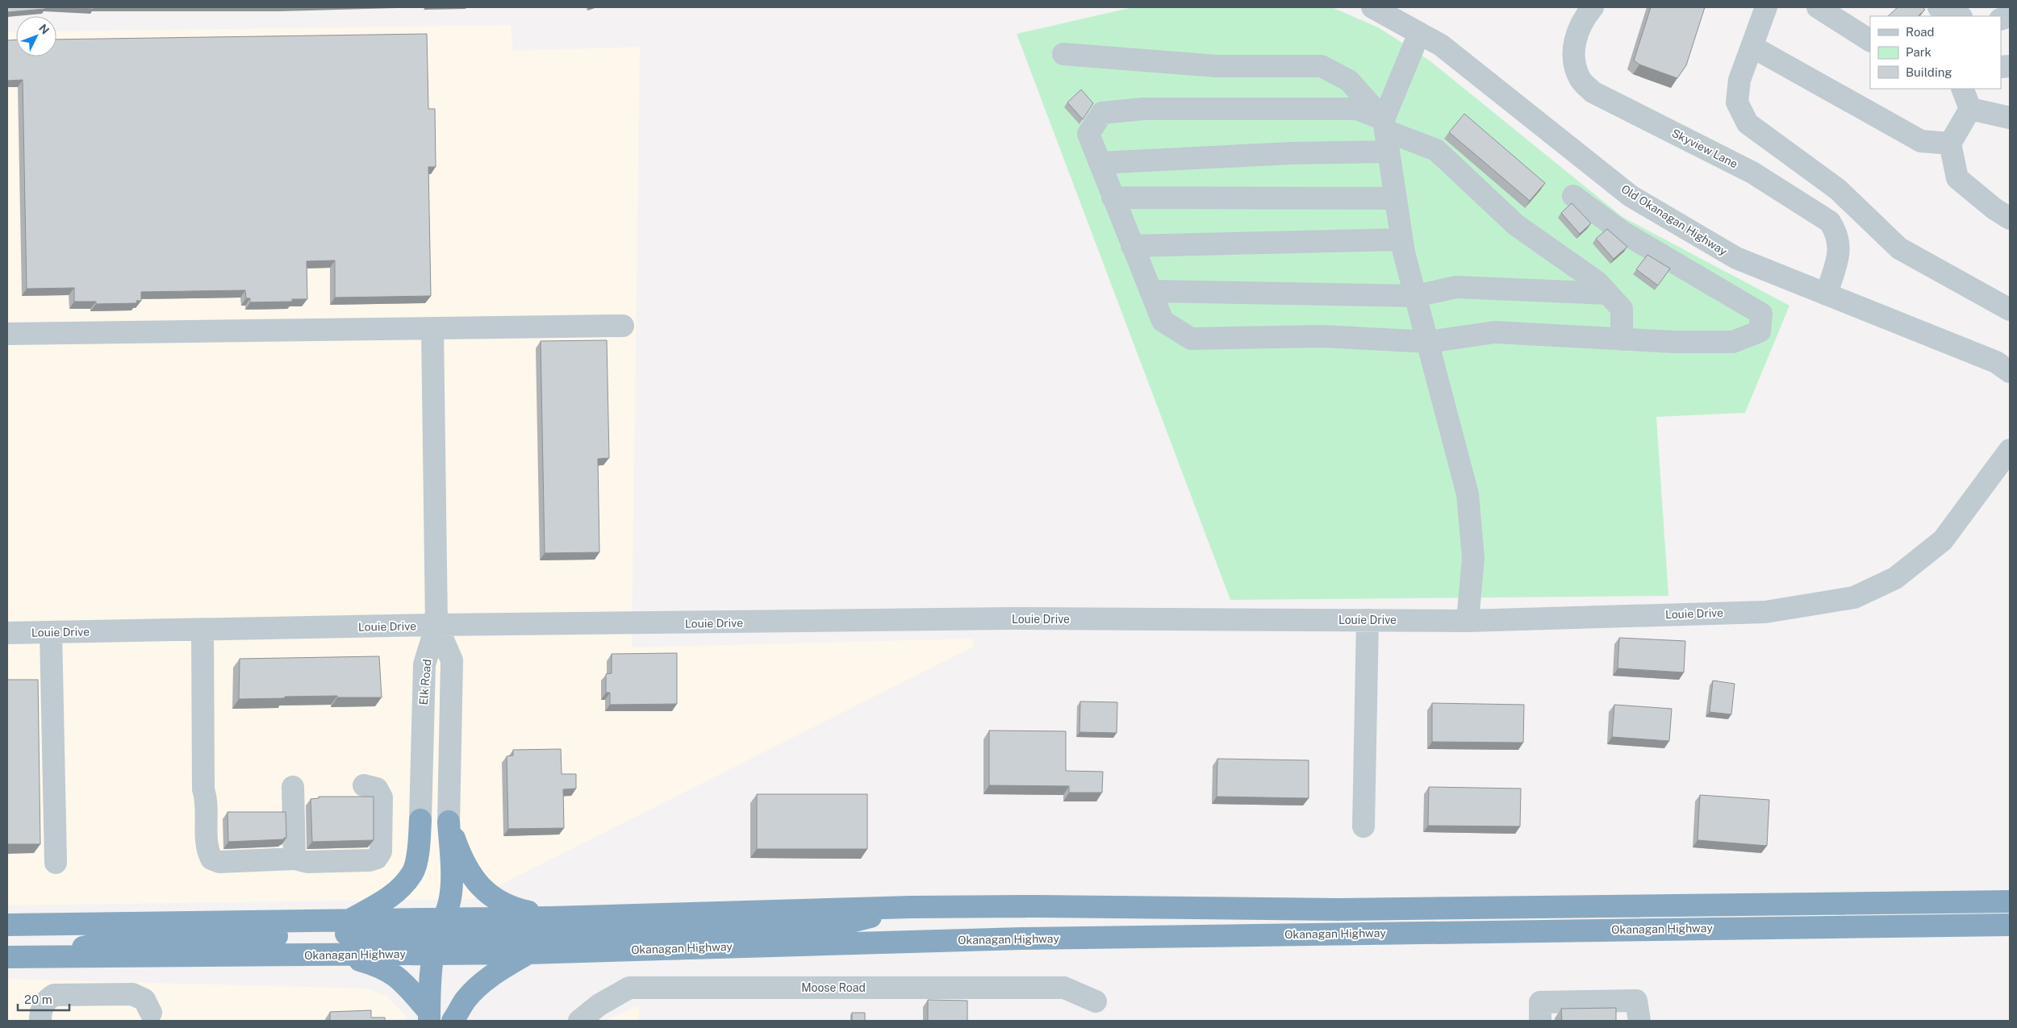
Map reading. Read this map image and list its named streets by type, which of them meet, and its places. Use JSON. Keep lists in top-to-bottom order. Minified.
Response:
{"streets":{"highway":["Okanagan Highway"],"street":["Skyview Lane","Old Okanagan Highway","Louie Drive","Elk Road","Moose Road"]},"crossings":[["Skyview Lane","Old Okanagan Highway"],["Louie Drive","Elk Road"]],"legend":["Road","Park","Building"],"scale_bar":"20 m","north":"top right"}
